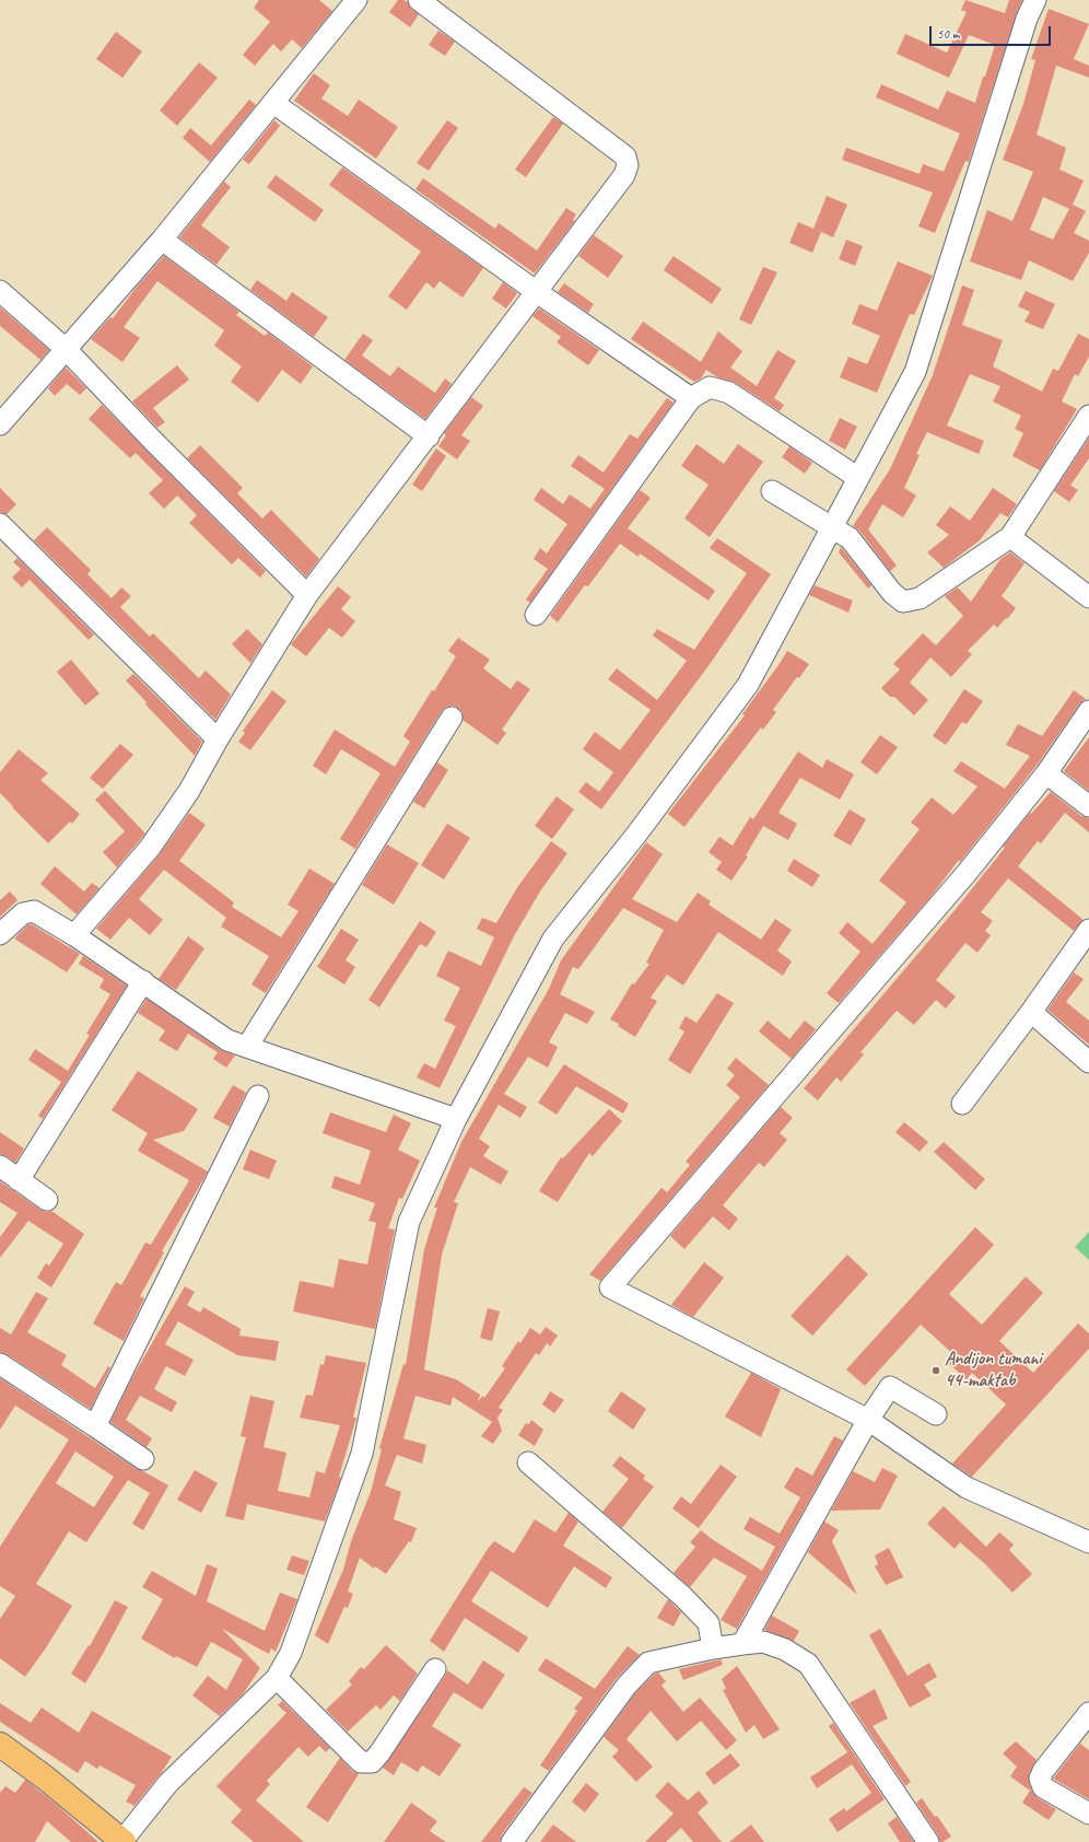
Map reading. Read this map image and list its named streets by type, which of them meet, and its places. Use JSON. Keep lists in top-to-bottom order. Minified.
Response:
{"places":["Andijon tumani 44-maktab"],"scale_bar":"50 m"}
